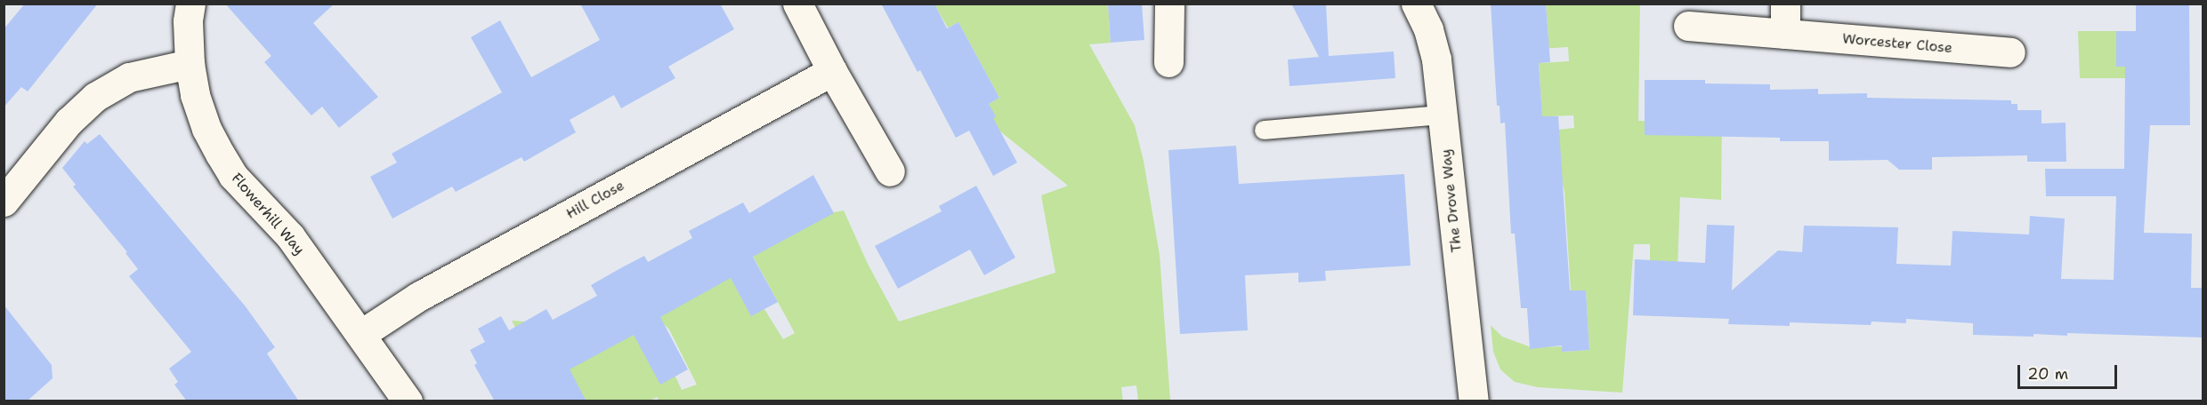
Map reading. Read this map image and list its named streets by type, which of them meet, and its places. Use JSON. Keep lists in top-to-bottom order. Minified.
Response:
{"streets":{"street":["Worcester Close","Hill Close","The Drove Way","Flowerhill Way"]},"crossings":[["Hill Close","Flowerhill Way"]],"scale_bar":"20 m"}
